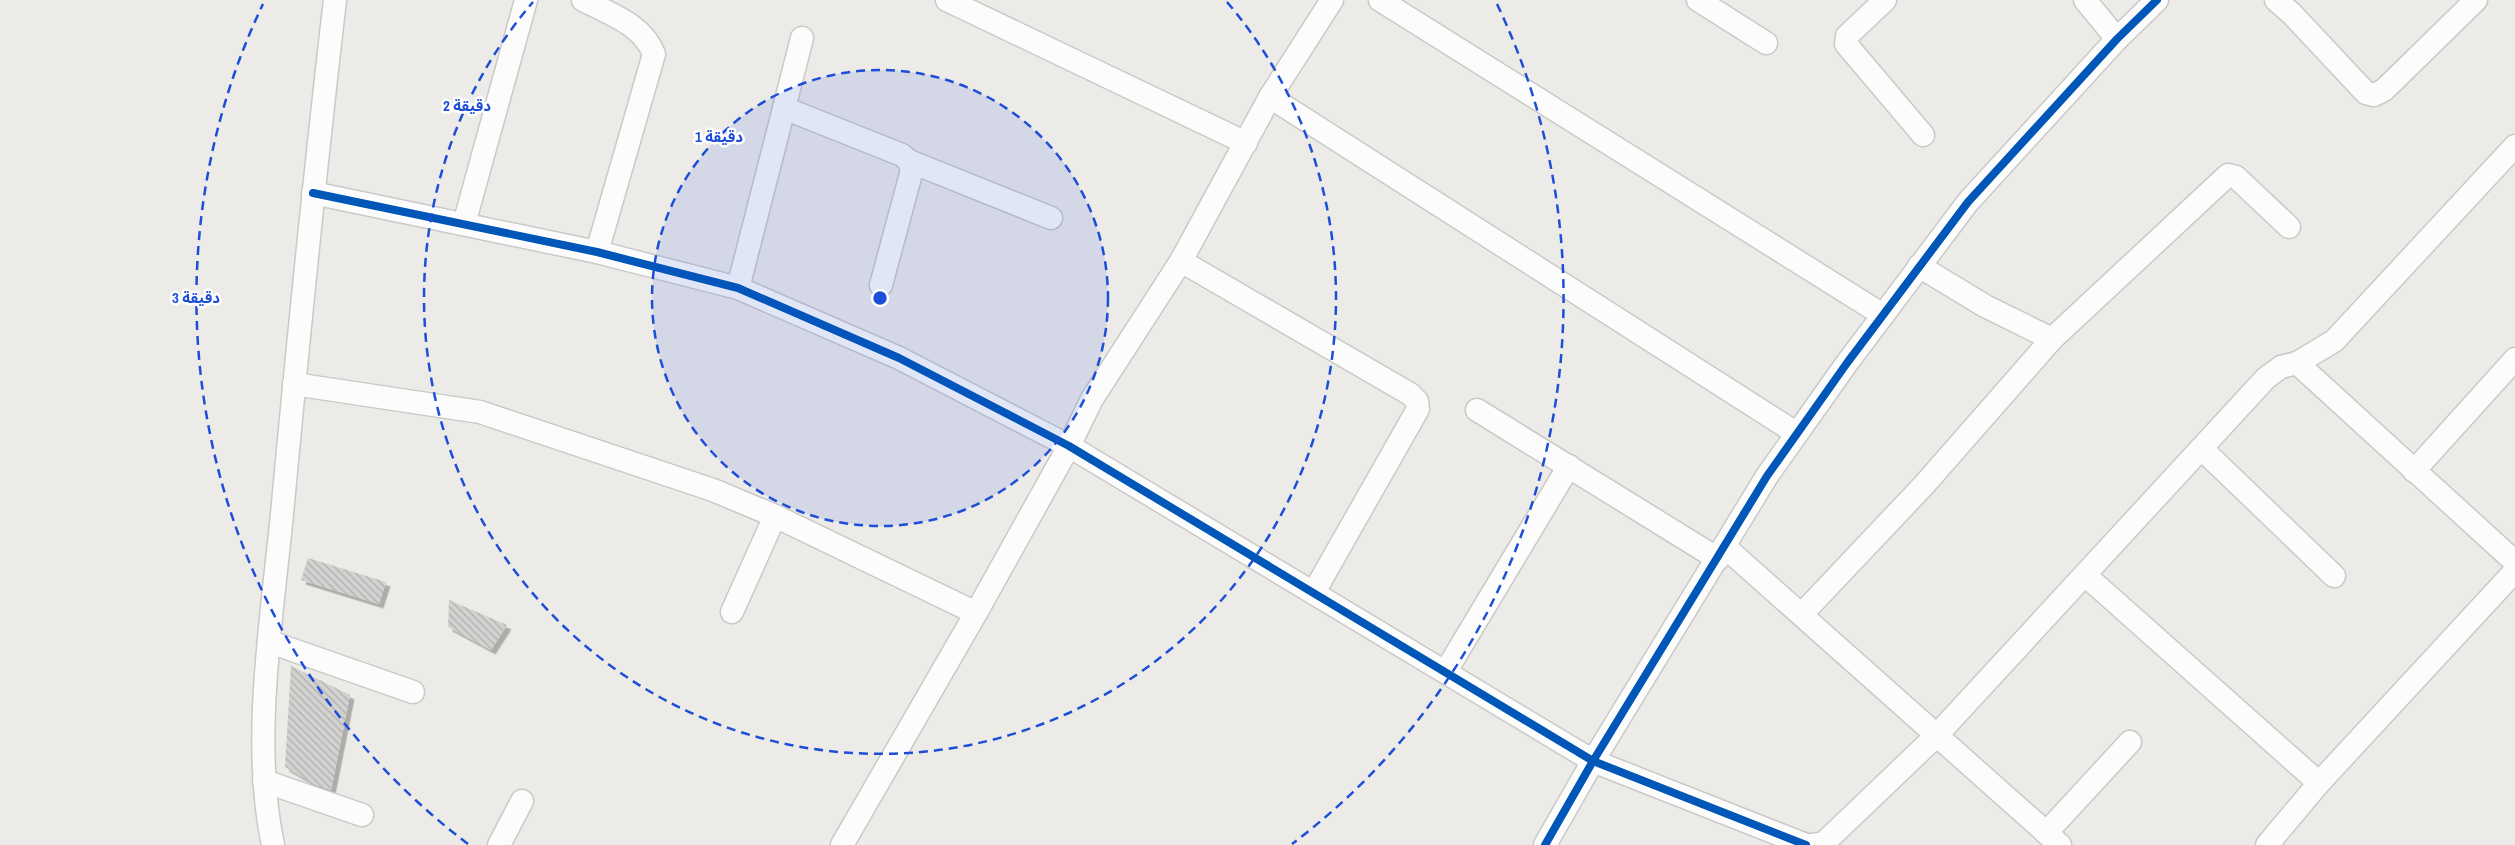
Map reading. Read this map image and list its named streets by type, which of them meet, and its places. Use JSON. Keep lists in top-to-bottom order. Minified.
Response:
{"rings":["2 دقيقة","1 دقيقة","3 دقيقة"]}
